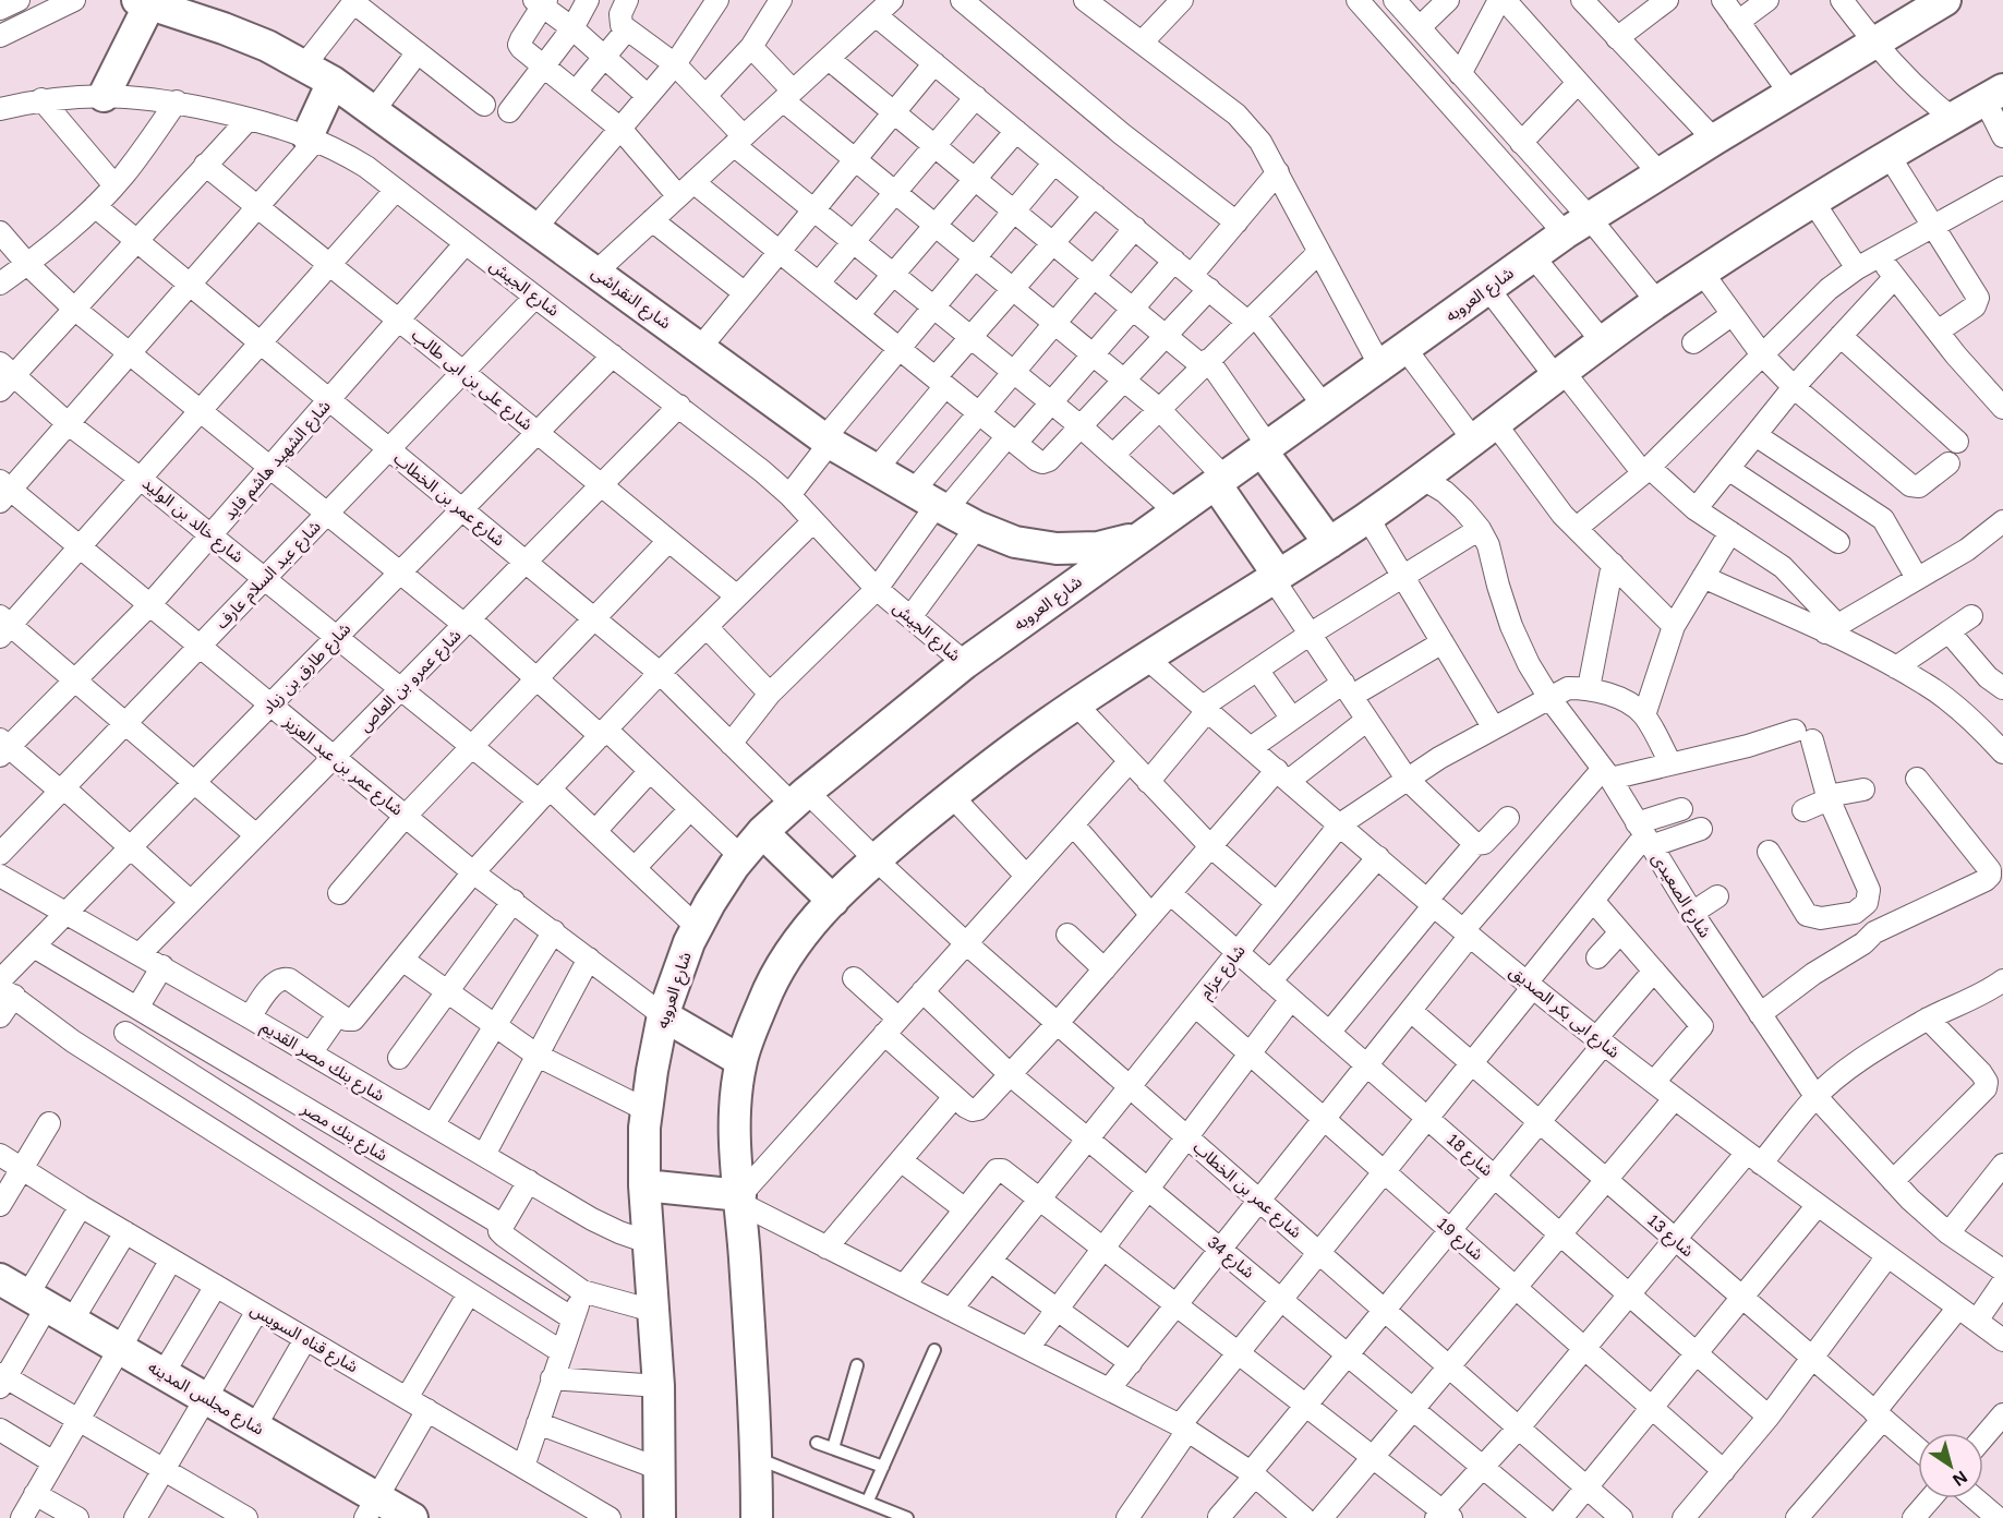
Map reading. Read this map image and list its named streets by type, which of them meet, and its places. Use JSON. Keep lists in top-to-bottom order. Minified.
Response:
{"streets":{"street":["شارع الجيش","شارع العروبه","شارع النقراشى","شارع على بن ابى طالب","شارع الشهيد هاشم فايد","شارع عمر بن الخطاب","شارع خالد بن الوليد","شارع عبد السلام عارف","شارع طارق بن زياد","شارع عمرو بن العاص","شارع عمر بن عبد العزيز","شارع الصعيدى","شارع عزام","شارع ابى بكر الصديق","شارع بنك مصر القديم","شارع بنك مصر","شارع 18","شارع 13","شارع 19","شارع 34","شارع قناه السويس","شارع مجلس المدينه"]},"crossings":[["شارع الجيش","شارع العروبه"],["شارع الجيش","شارع الشهيد هاشم فايد"],["شارع الجيش","شارع عبد السلام عارف"],["شارع الجيش","شارع طارق بن زياد"],["شارع الجيش","شارع عمرو بن العاص"],["شارع العروبه","شارع النقراشى"],["شارع العروبه","شارع عمر بن الخطاب"],["شارع العروبه","شارع خالد بن الوليد"],["شارع العروبه","شارع عمر بن عبد العزيز"],["شارع العروبه","شارع بنك مصر القديم"],["شارع العروبه","شارع بنك مصر"],["شارع على بن ابى طالب","شارع الشهيد هاشم فايد"],["شارع على بن ابى طالب","شارع عبد السلام عارف"],["شارع على بن ابى طالب","شارع طارق بن زياد"],["شارع على بن ابى طالب","شارع عمرو بن العاص"],["شارع الشهيد هاشم فايد","شارع عمر بن الخطاب"],["شارع الشهيد هاشم فايد","شارع خالد بن الوليد"],["شارع الشهيد هاشم فايد","شارع عمر بن عبد العزيز"],["شارع عمر بن الخطاب","شارع عبد السلام عارف"],["شارع عمر بن الخطاب","شارع طارق بن زياد"],["شارع عمر بن الخطاب","شارع عمرو بن العاص"],["شارع عمر بن الخطاب","شارع عزام"],["شارع خالد بن الوليد","شارع عبد السلام عارف"],["شارع خالد بن الوليد","شارع طارق بن زياد"],["شارع خالد بن الوليد","شارع عمرو بن العاص"],["شارع عبد السلام عارف","شارع عمر بن عبد العزيز"],["شارع طارق بن زياد","شارع عمر بن عبد العزيز"],["شارع طارق بن زياد","شارع بنك مصر القديم"],["شارع طارق بن زياد","شارع بنك مصر"],["شارع عمرو بن العاص","شارع عمر بن عبد العزيز"],["شارع عمرو بن العاص","شارع بنك مصر القديم"],["شارع الصعيدى","شارع عزام"],["شارع عزام","شارع ابى بكر الصديق"],["شارع عزام","شارع 18"],["شارع عزام","شارع 19"],["شارع عزام","شارع 34"]],"north":"bottom right"}
